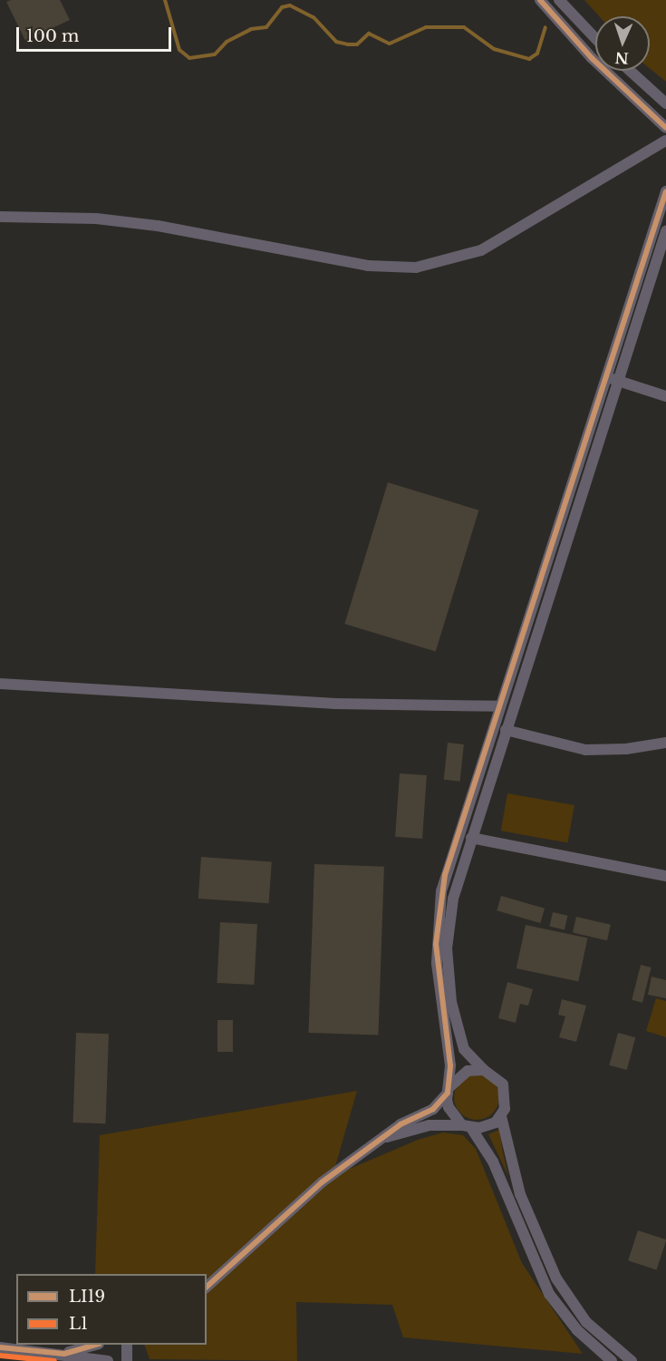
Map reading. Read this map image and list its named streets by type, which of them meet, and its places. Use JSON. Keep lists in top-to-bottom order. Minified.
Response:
{"lines":["transit line LI19","transit line L1"],"legend":["LI19","L1"],"scale_bar":"100 m","north":"bottom"}
